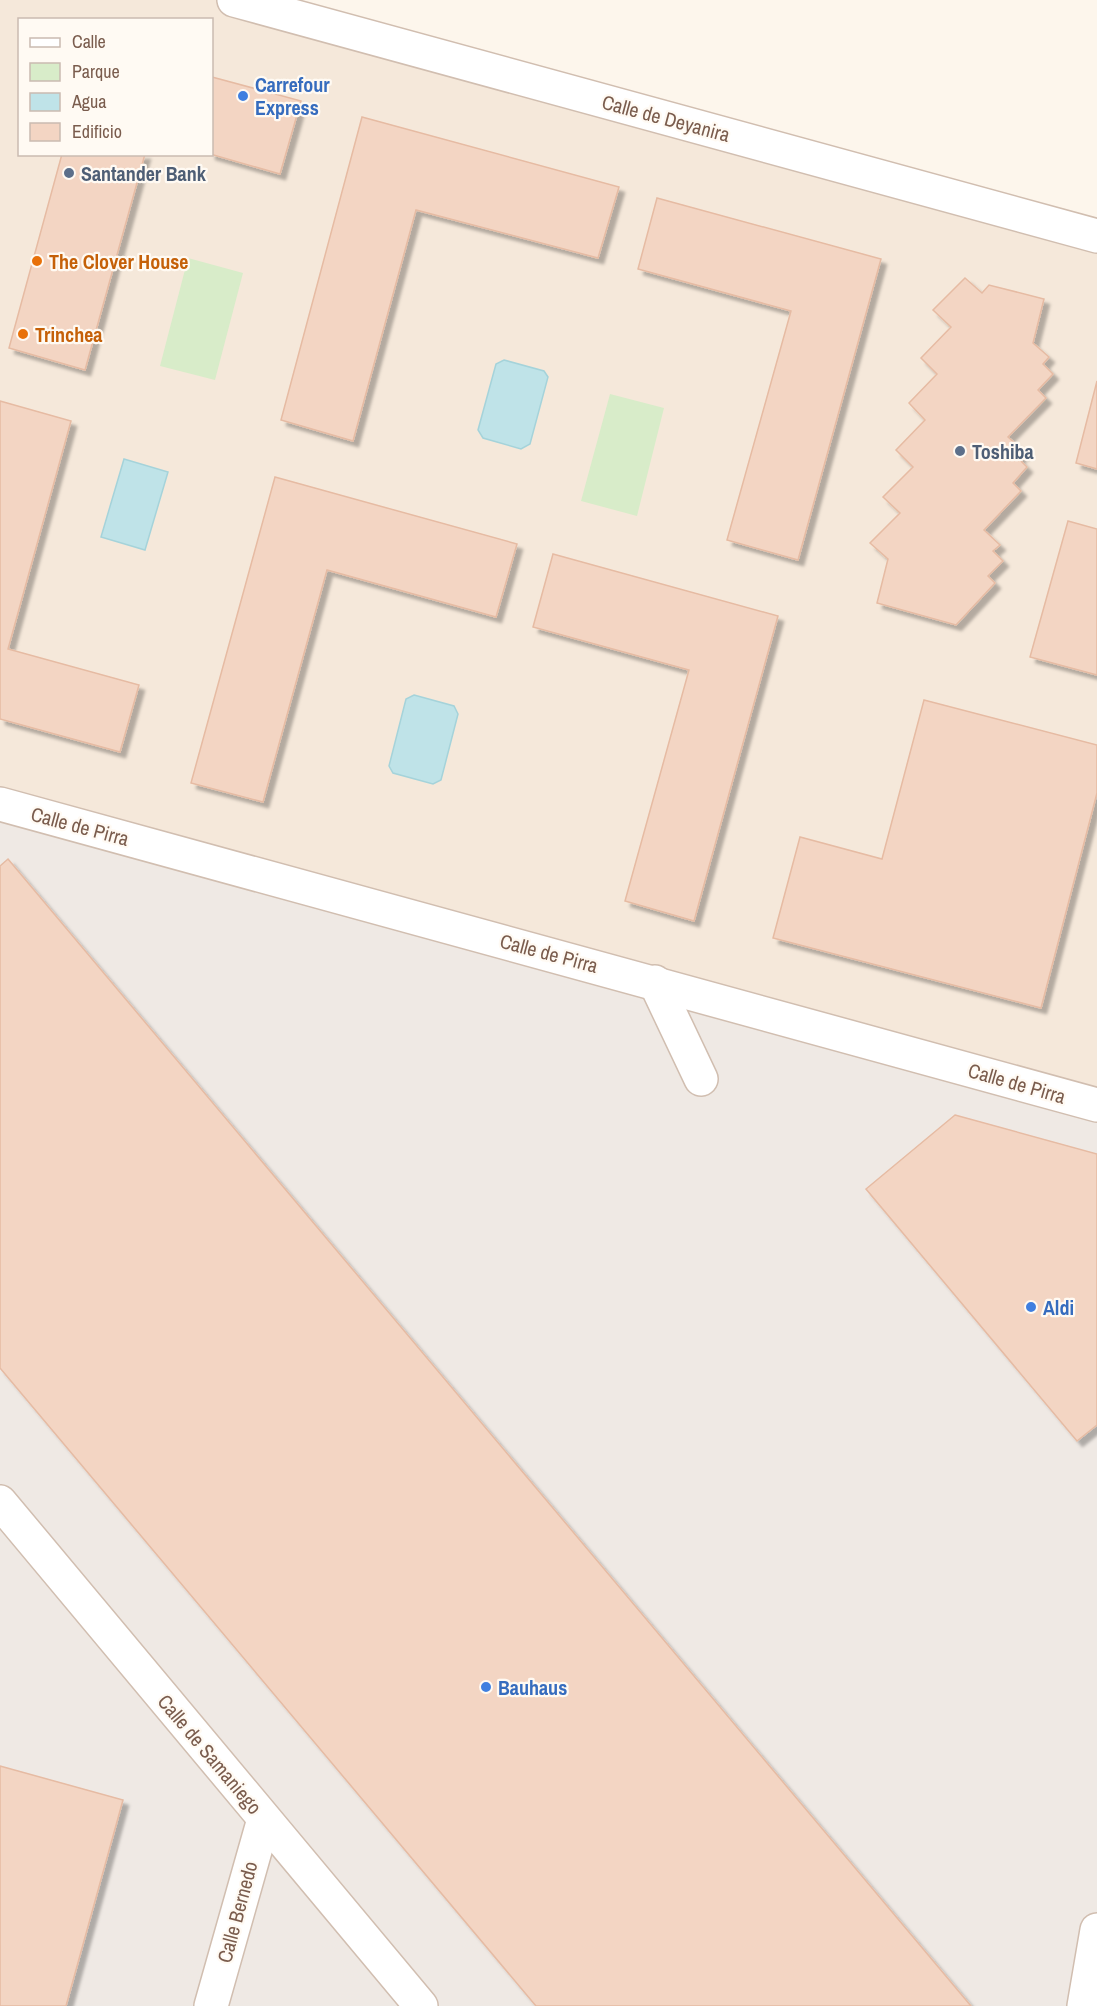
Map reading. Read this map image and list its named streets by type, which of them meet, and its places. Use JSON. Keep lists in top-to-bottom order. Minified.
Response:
{"streets":{"street":["Calle de Deyanira","Calle de Pirra","Calle de Samaniego","Calle Bernedo"]},"crossings":[["Calle de Samaniego","Calle Bernedo"]],"places":["Carrefour Express","Santander Bank","The Clover House","Trinchea","Toshiba","Aldi","Bauhaus"],"legend":["Calle","Parque","Agua","Edificio"]}
